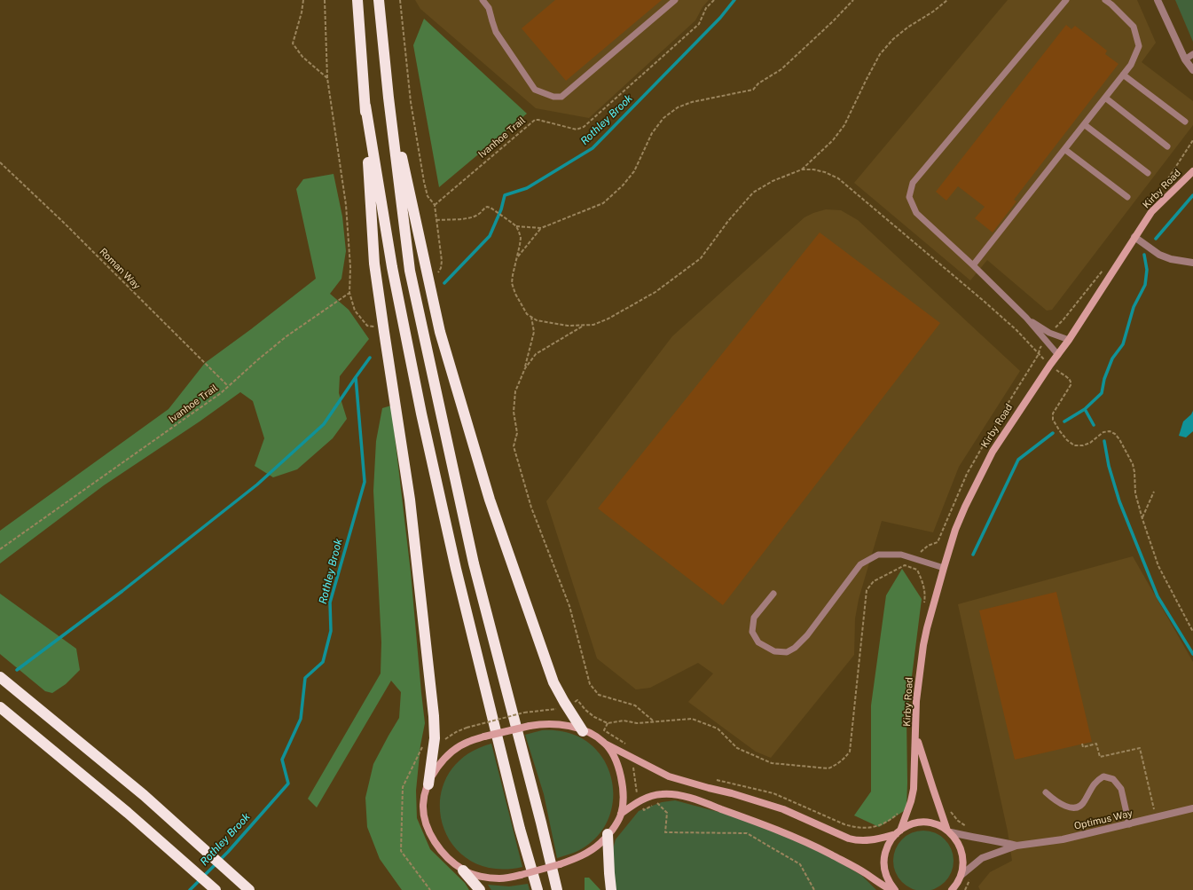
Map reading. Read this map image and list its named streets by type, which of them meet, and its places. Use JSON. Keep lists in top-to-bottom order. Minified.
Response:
{"streets":{"main road":["Kirby Road"],"street":["Optimus Way"],"path":["Ivanhoe Trail","Roman Way"]},"crossings":[["Ivanhoe Trail","Roman Way"],["Kirby Road","Optimus Way"]],"water":["Rothley Brook"]}
